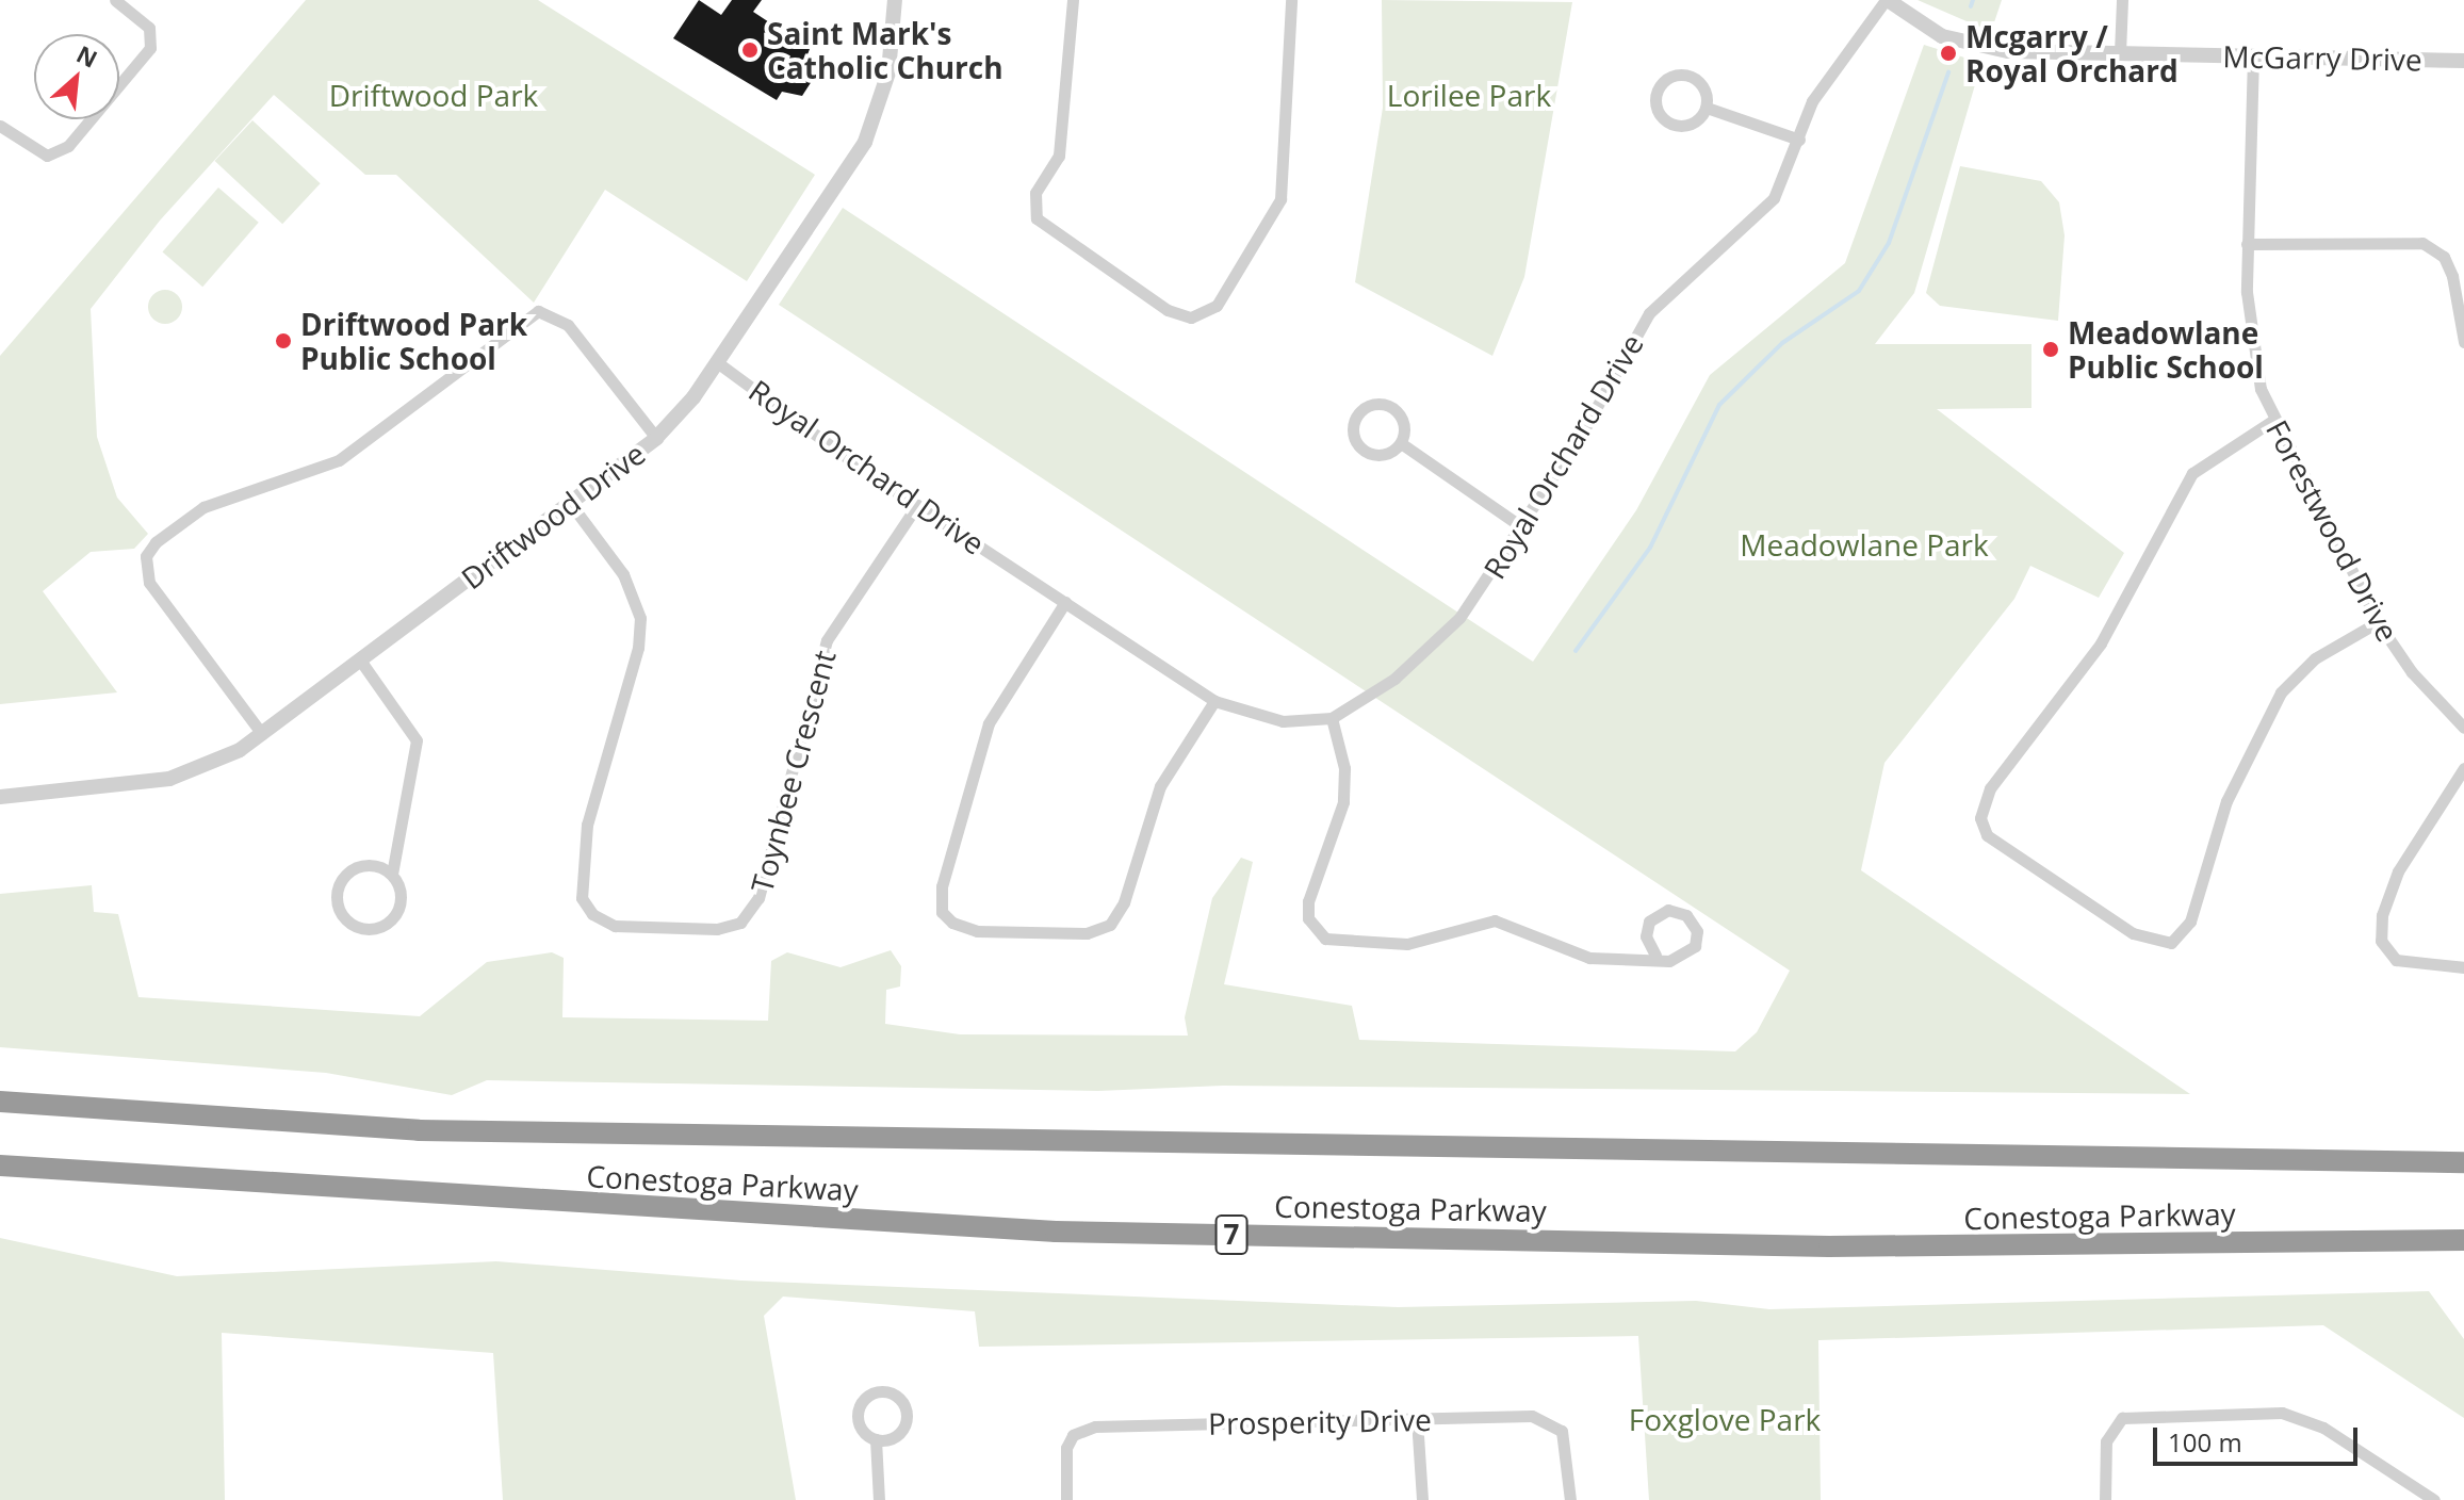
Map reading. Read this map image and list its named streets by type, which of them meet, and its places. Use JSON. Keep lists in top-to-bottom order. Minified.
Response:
{"streets":{"highway":["Conestoga Parkway","7"],"street":["McGarry Drive","Royal Orchard Drive","Driftwood Drive","Forestwood Drive","Toynbee Crescent","Prosperity Drive"]},"crossings":[["McGarry Drive","Royal Orchard Drive"],["McGarry Drive","Forestwood Drive"],["Royal Orchard Drive","Driftwood Drive"],["Royal Orchard Drive","Toynbee Crescent"],["Driftwood Drive","Toynbee Crescent"]],"parks":["Driftwood Park","Lorilee Park","Meadowlane Park","Foxglove Park"],"places":["Saint Mark's Catholic Church","Mcgarry / Royal Orchard","Driftwood Park Public School","Meadowlane Public School"],"scale_bar":"100 m","north":"top right"}
